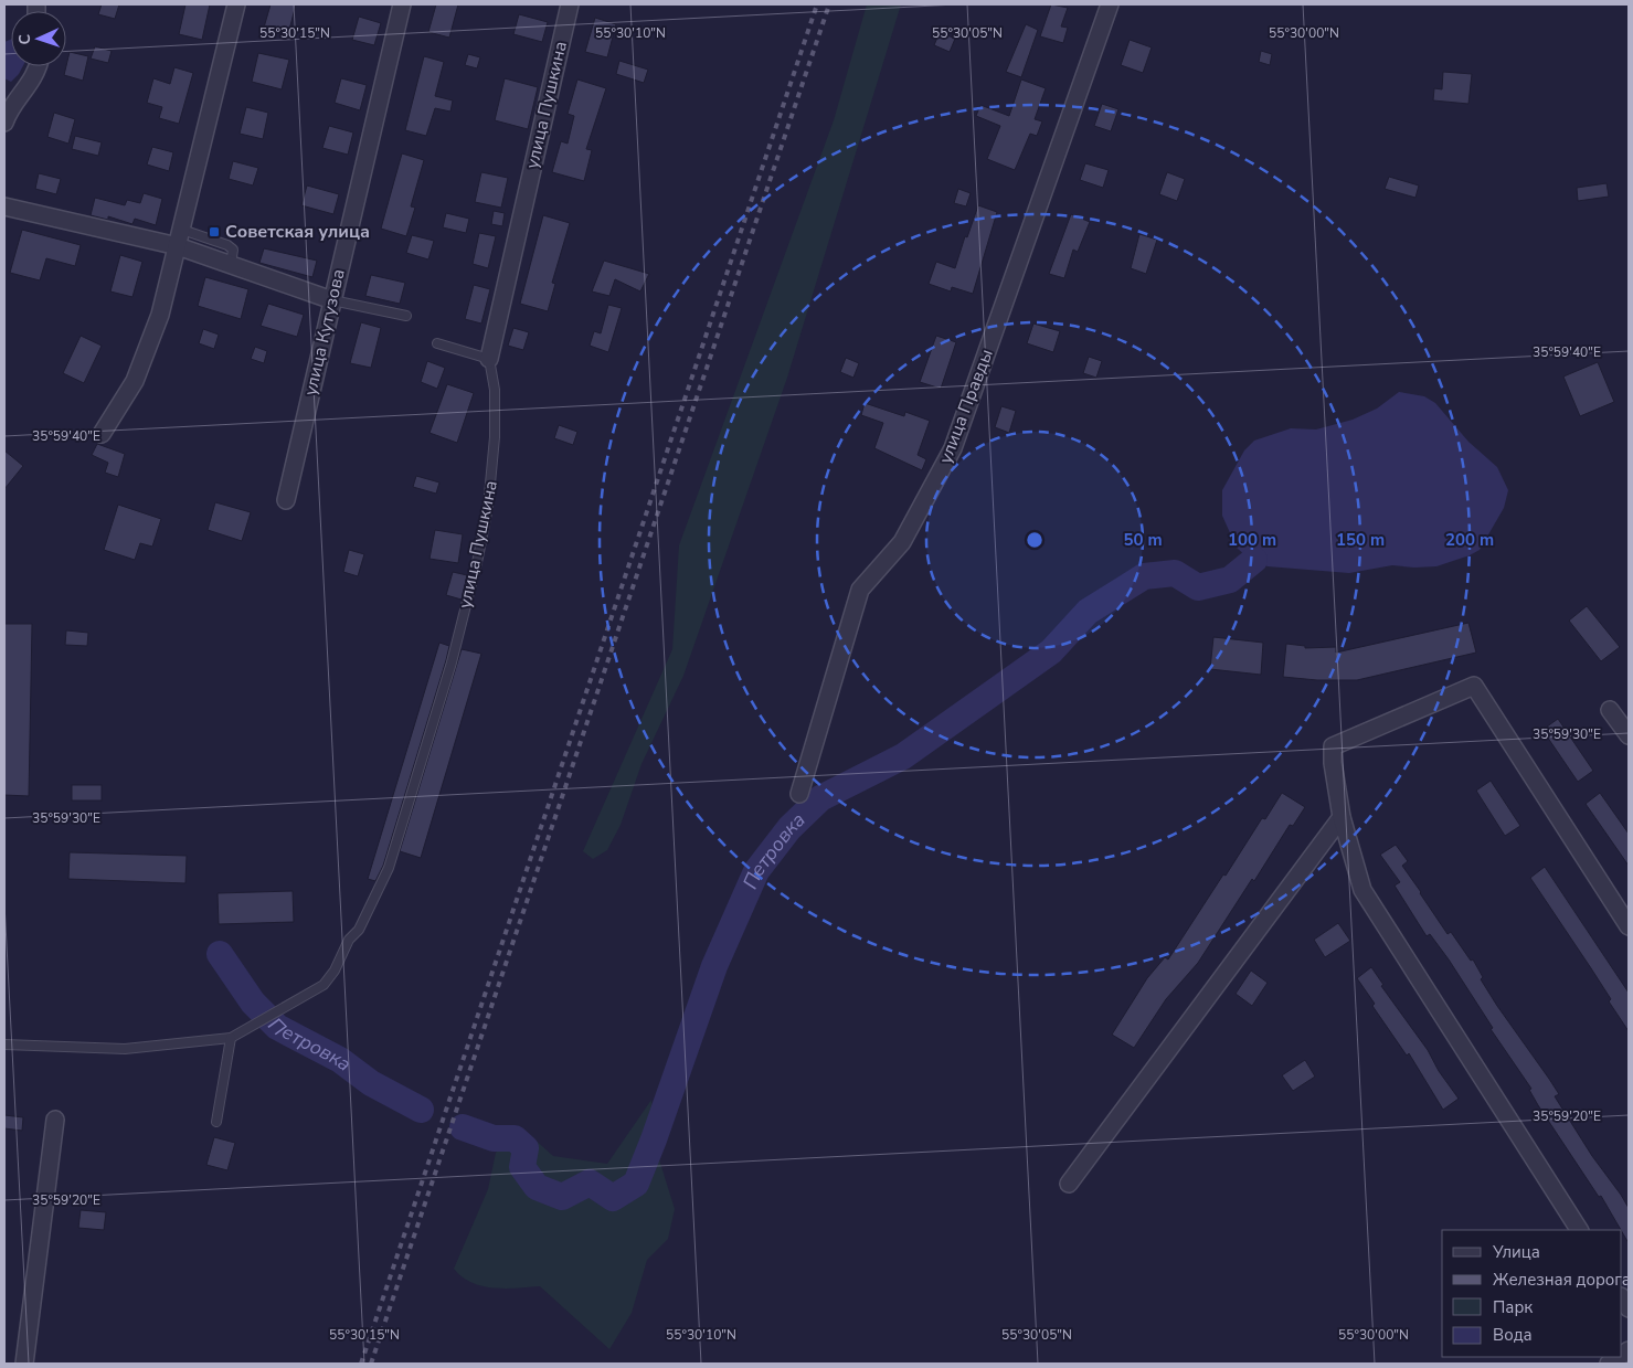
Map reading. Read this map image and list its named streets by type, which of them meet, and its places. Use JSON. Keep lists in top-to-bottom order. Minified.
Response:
{"streets":{"street":["улица Пушкина","улица Кутузова","улица Правды"]},"water":["Петровка"],"places":{"transit":["Советская улица"]},"legend":["Улица","Железная дорога","Парк","Вода"],"north":"left","coordinates":["55°30'15\"N","55°30'10\"N","55°30'05\"N","55°30'00\"N","35°59'40\"E","35°59'30\"E","35°59'20\"E"],"rings":["50 m","100 m","150 m","200 m"]}
